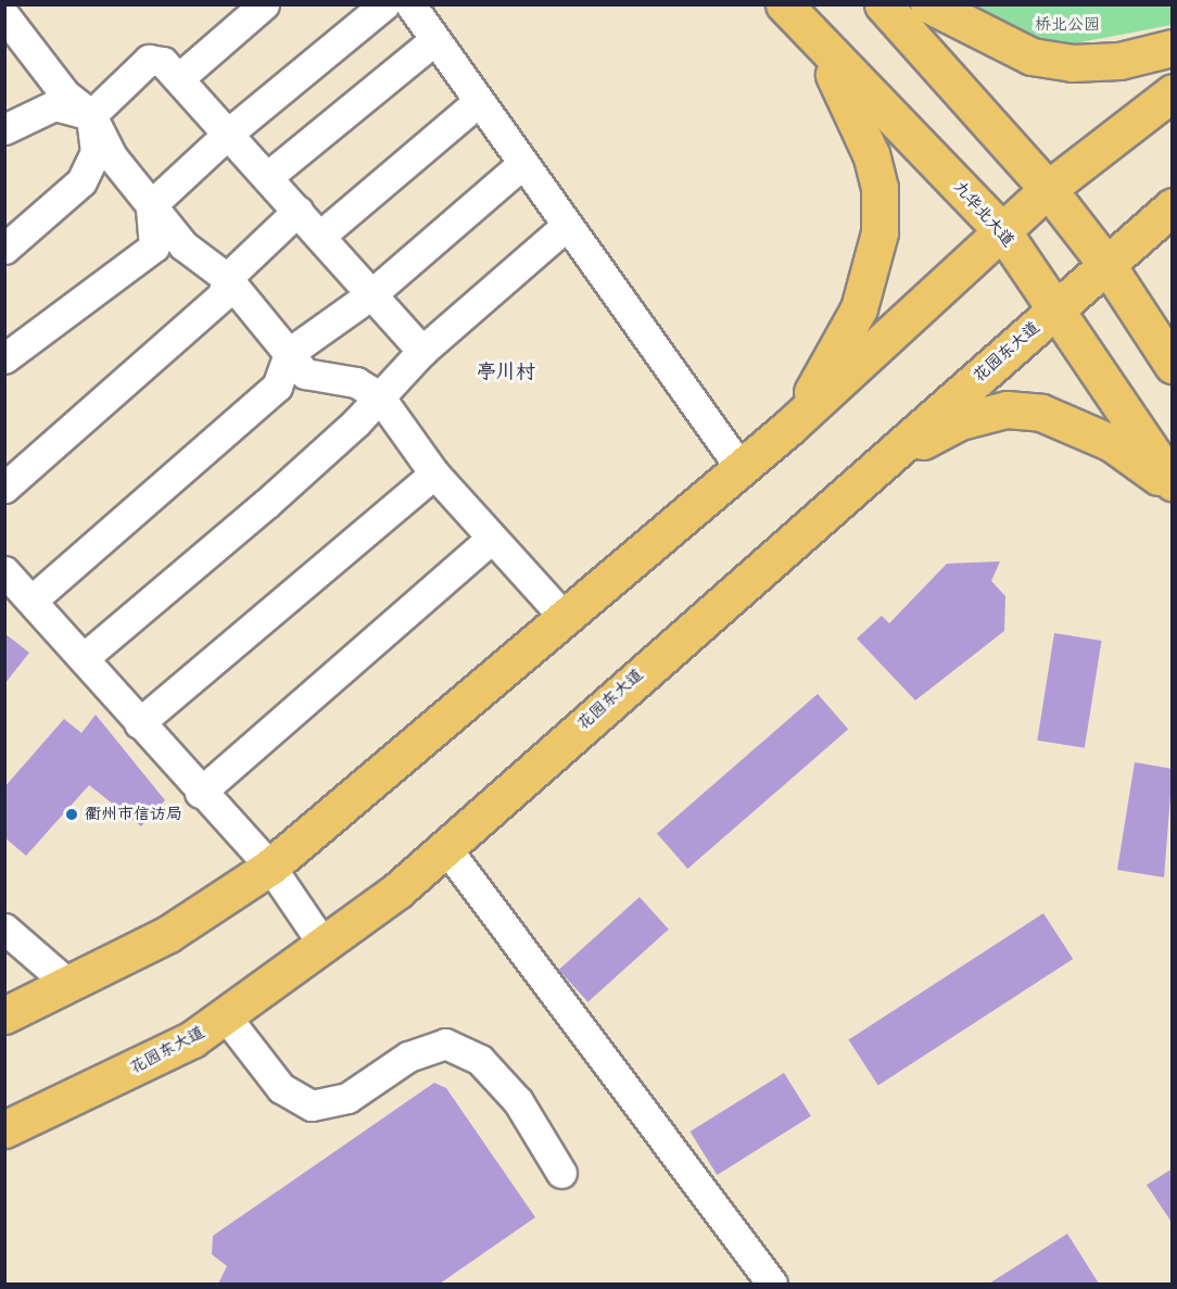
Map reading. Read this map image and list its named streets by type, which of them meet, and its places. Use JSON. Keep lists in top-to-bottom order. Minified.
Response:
{"streets":{"main road":["九华北大道","花园东大道"]},"crossings":[["九华北大道","花园东大道"]],"districts":["亭川村"],"parks":["桥北公园"],"places":["衢州市信访局"]}
